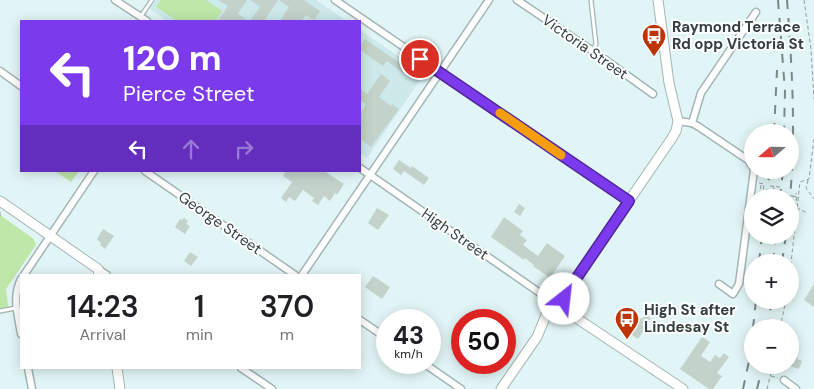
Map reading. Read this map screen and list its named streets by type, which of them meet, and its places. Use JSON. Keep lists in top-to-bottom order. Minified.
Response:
{"streets":{"street":["Victoria Street","George Street","High Street"]},"places":{"bus stop":["Raymond Terrace Rd opp Victoria St","High St after Lindesay St"]},"north":"left","page":{"turn":["120 m","Pierce Street"],"map_buttons":["+","−"],"eta":["14:23","Arrival","1","min","370","m"],"speed":"43 km/h","limit":"50"}}
